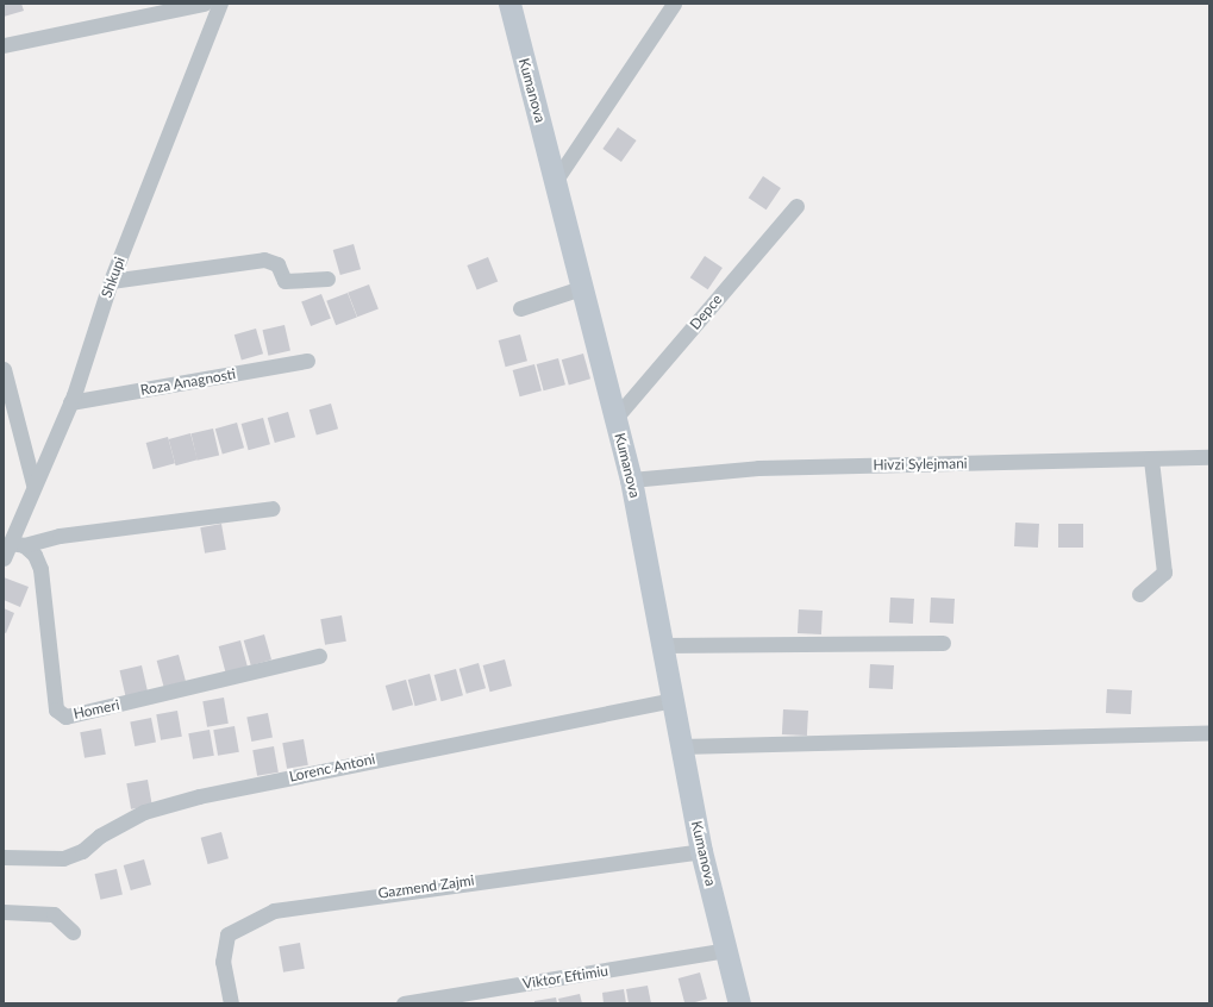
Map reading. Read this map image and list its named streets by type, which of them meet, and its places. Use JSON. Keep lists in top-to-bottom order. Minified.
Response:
{"streets":{"main road":["Kumanova"],"street":["Shkupi","Depce","Roza Anagnosti","Hivzi Sylejmani","Homeri","Lorenc Antoni","Gazmend Zajmi","Viktor Eftimiu"]},"crossings":[["Kumanova","Depce"],["Kumanova","Hivzi Sylejmani"],["Kumanova","Lorenc Antoni"],["Kumanova","Gazmend Zajmi"],["Kumanova","Viktor Eftimiu"],["Shkupi","Roza Anagnosti"],["Shkupi","Homeri"]]}
